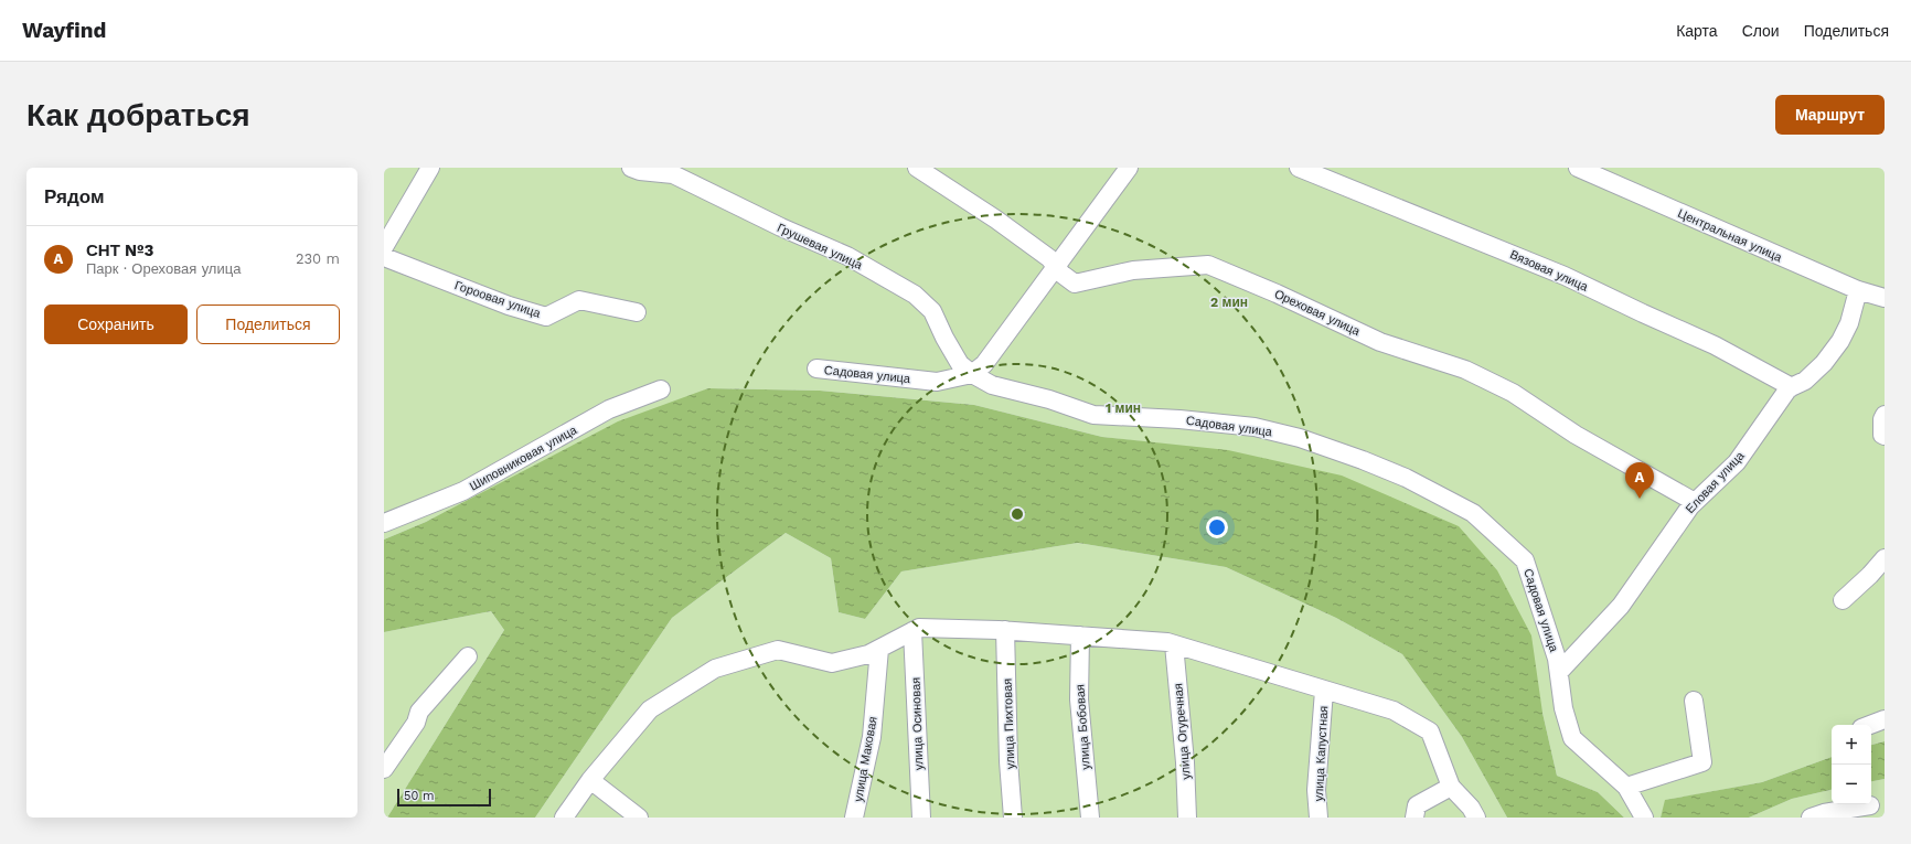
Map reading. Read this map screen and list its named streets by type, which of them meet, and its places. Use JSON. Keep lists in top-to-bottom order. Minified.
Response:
{"streets":{"street":["Центральная улица","Грушевая улица","Вязовая улица","Гороовая улица","Ореховая улица","Садовая улица","Шиповниковая улица","Еловая улица","улица Осиновая","улица Пихтовая","улица Бобовая","улица Огуречная","улица Капустная","улица Маковая"]},"crossings":[["Центральная улица","Еловая улица"],["Грушевая улица","Садовая улица"],["Вязовая улица","Еловая улица"],["Ореховая улица","Еловая улица"],["Садовая улица","Еловая улица"]],"scale_bar":"50 m","page":{"header":"Wayfind","nav":["Карта","Слои","Поделиться"],"buttons":["Маршрут",["Сохранить","Поделиться"]],"title":"Как добраться","heading":"Рядом","list":[{"mark":"A","name":"СНТ №3","note":"Парк · Ореховая улица","value":"230 m"}],"pins":"A","map_buttons":["+","−"],"scale":"50 m"},"rings":["2 мин","1 мин"]}
